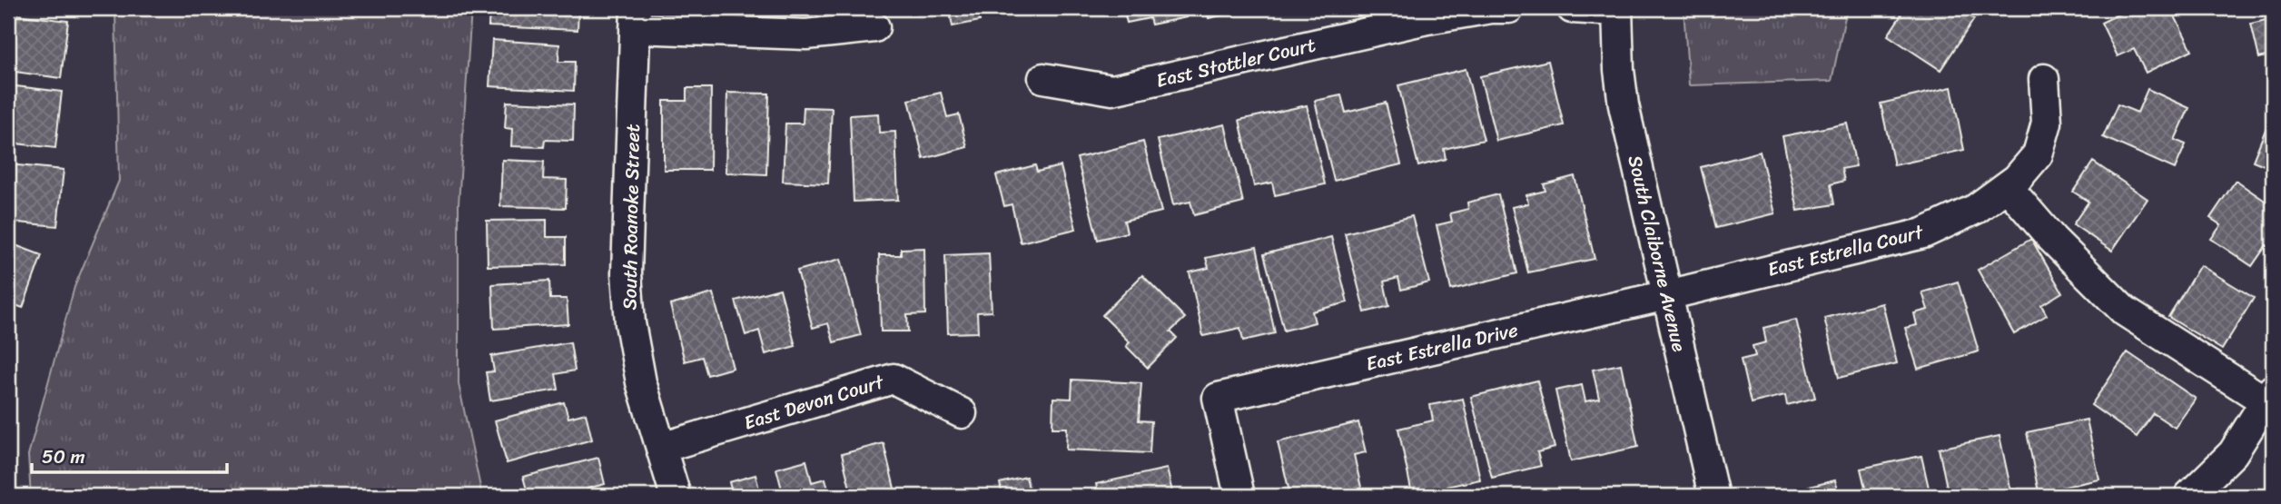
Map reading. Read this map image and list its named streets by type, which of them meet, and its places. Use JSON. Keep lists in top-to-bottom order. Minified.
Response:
{"streets":{"street":["East Stottler Court","South Roanoke Street","East Estrella Court","South Claiborne Avenue","East Estrella Drive","East Devon Court"]},"crossings":[["South Roanoke Street","East Devon Court"],["East Estrella Court","South Claiborne Avenue"],["East Estrella Court","East Estrella Drive"],["South Claiborne Avenue","East Estrella Drive"]],"scale_bar":"50 m"}
